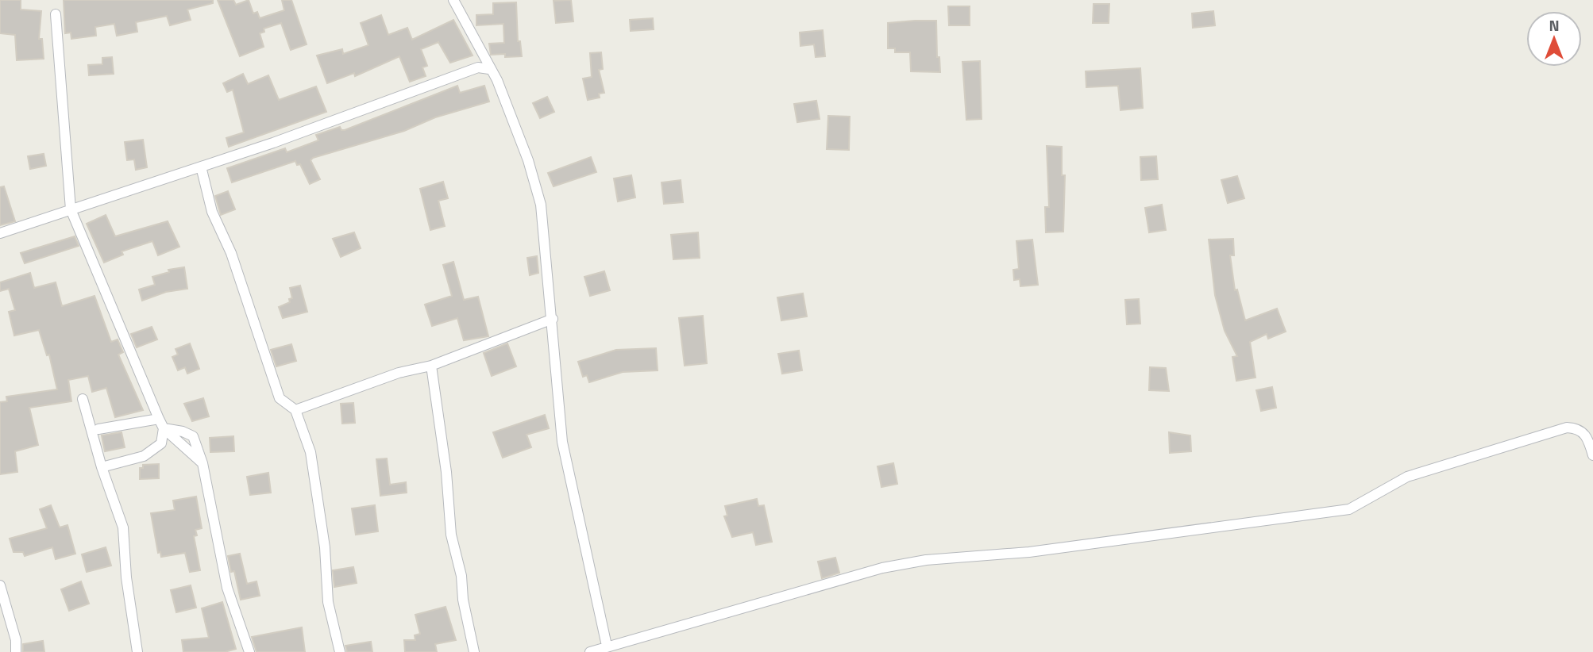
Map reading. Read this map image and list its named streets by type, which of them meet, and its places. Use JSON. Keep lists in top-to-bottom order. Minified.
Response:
{"north":"top"}
